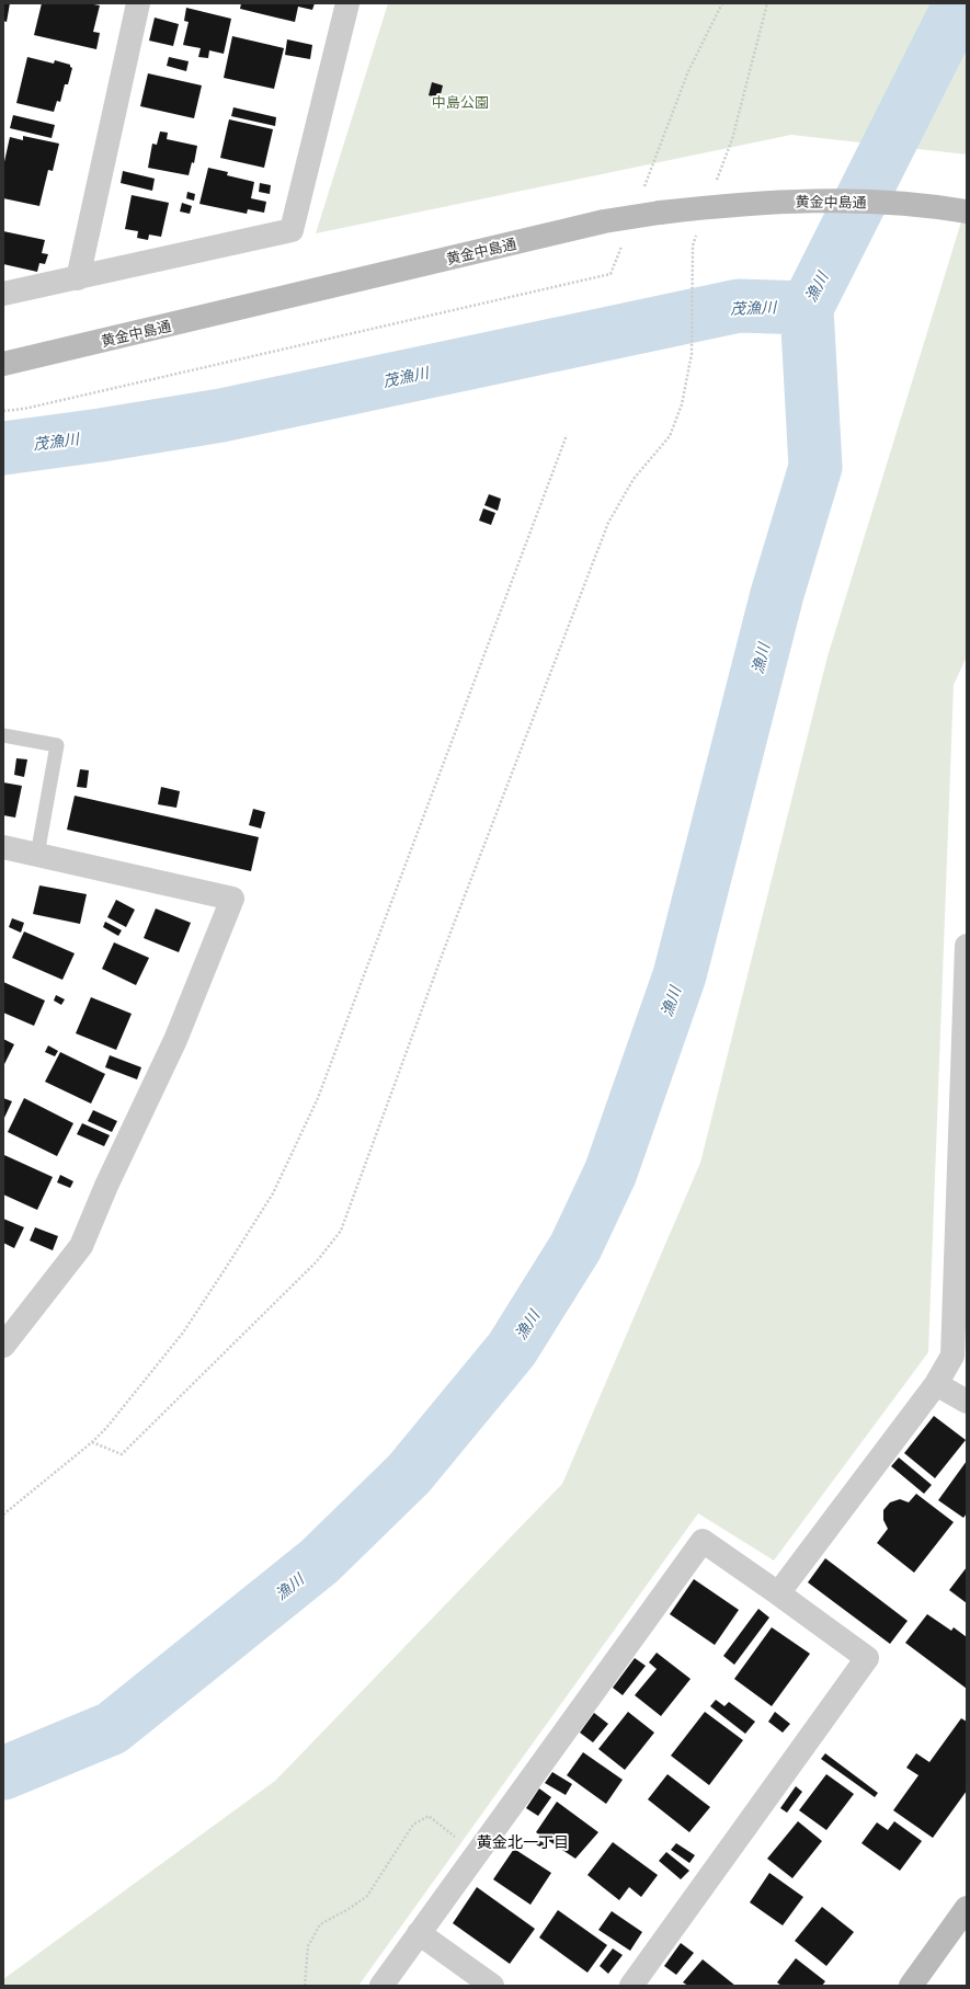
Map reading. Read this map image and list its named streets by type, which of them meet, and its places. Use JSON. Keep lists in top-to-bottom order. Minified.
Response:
{"streets":{"street":["黄金中島通"]},"districts":["黄金北一丁目"],"water":["漁川","茂漁川"],"parks":["中島公園"]}
